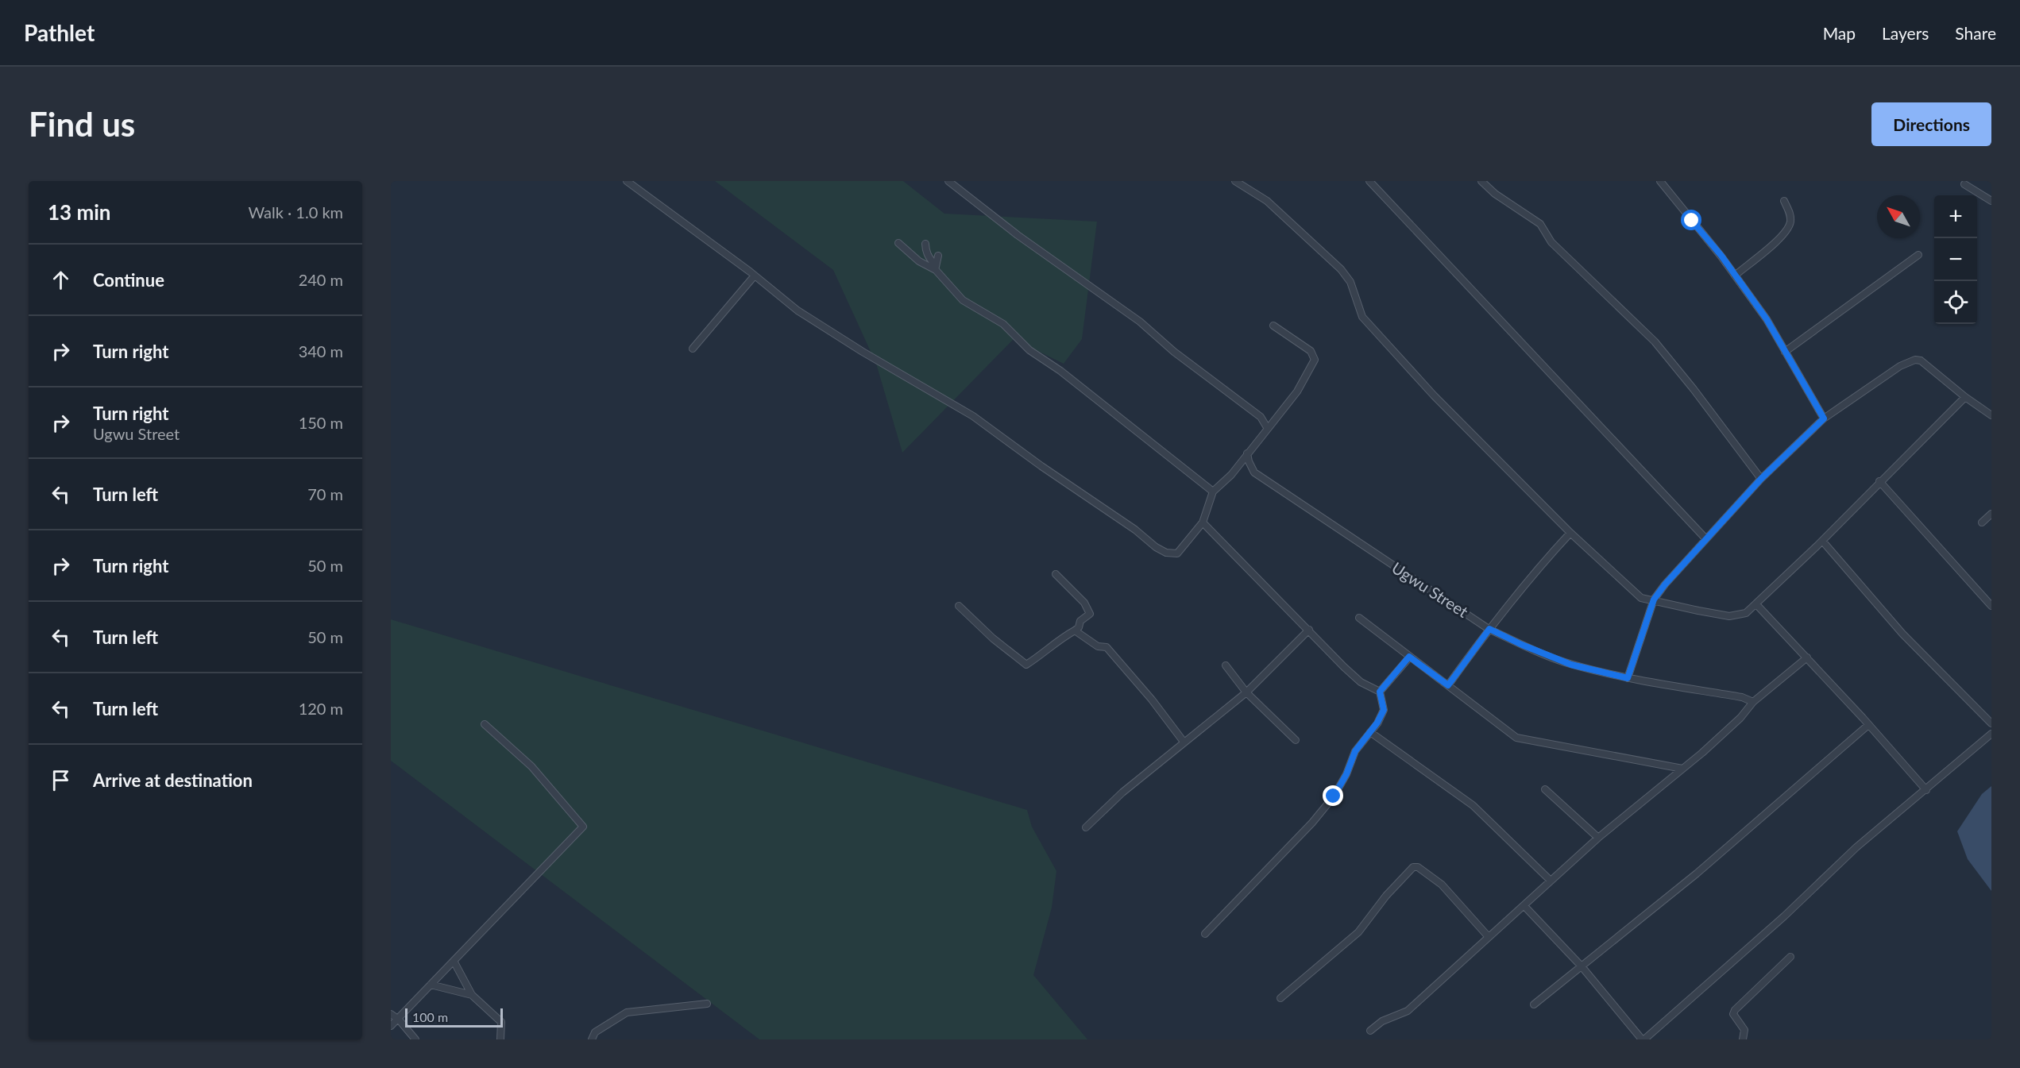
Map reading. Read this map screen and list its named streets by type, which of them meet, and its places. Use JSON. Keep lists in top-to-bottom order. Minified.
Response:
{"streets":{"street":["Ugwu Street"]},"scale_bar":"100 m","north":"top left","page":{"header":"Pathlet","nav":["Map","Layers","Share"],"buttons":"Directions","title":"Find us","heading":["13 min","Walk · 1.0 km"],"map_buttons":["+","−"],"list":[["Continue","240 m"],["Turn right","340 m"],["Turn right","Ugwu Street","150 m"],["Turn left","70 m"],["Turn right","50 m"],["Turn left","50 m"],["Turn left","120 m"],"Arrive at destination"],"scale":"100 m"}}
